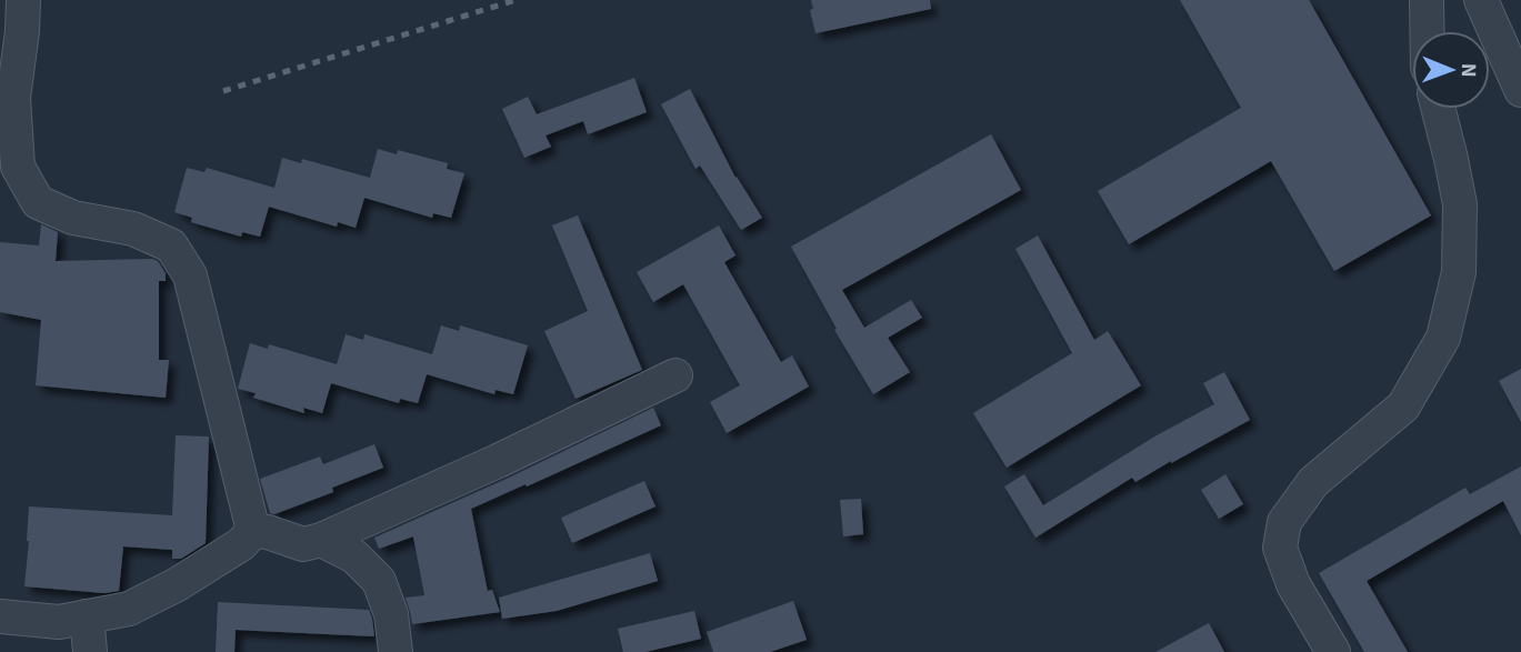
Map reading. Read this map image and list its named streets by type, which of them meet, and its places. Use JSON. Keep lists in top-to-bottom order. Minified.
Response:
{"north":"right"}
